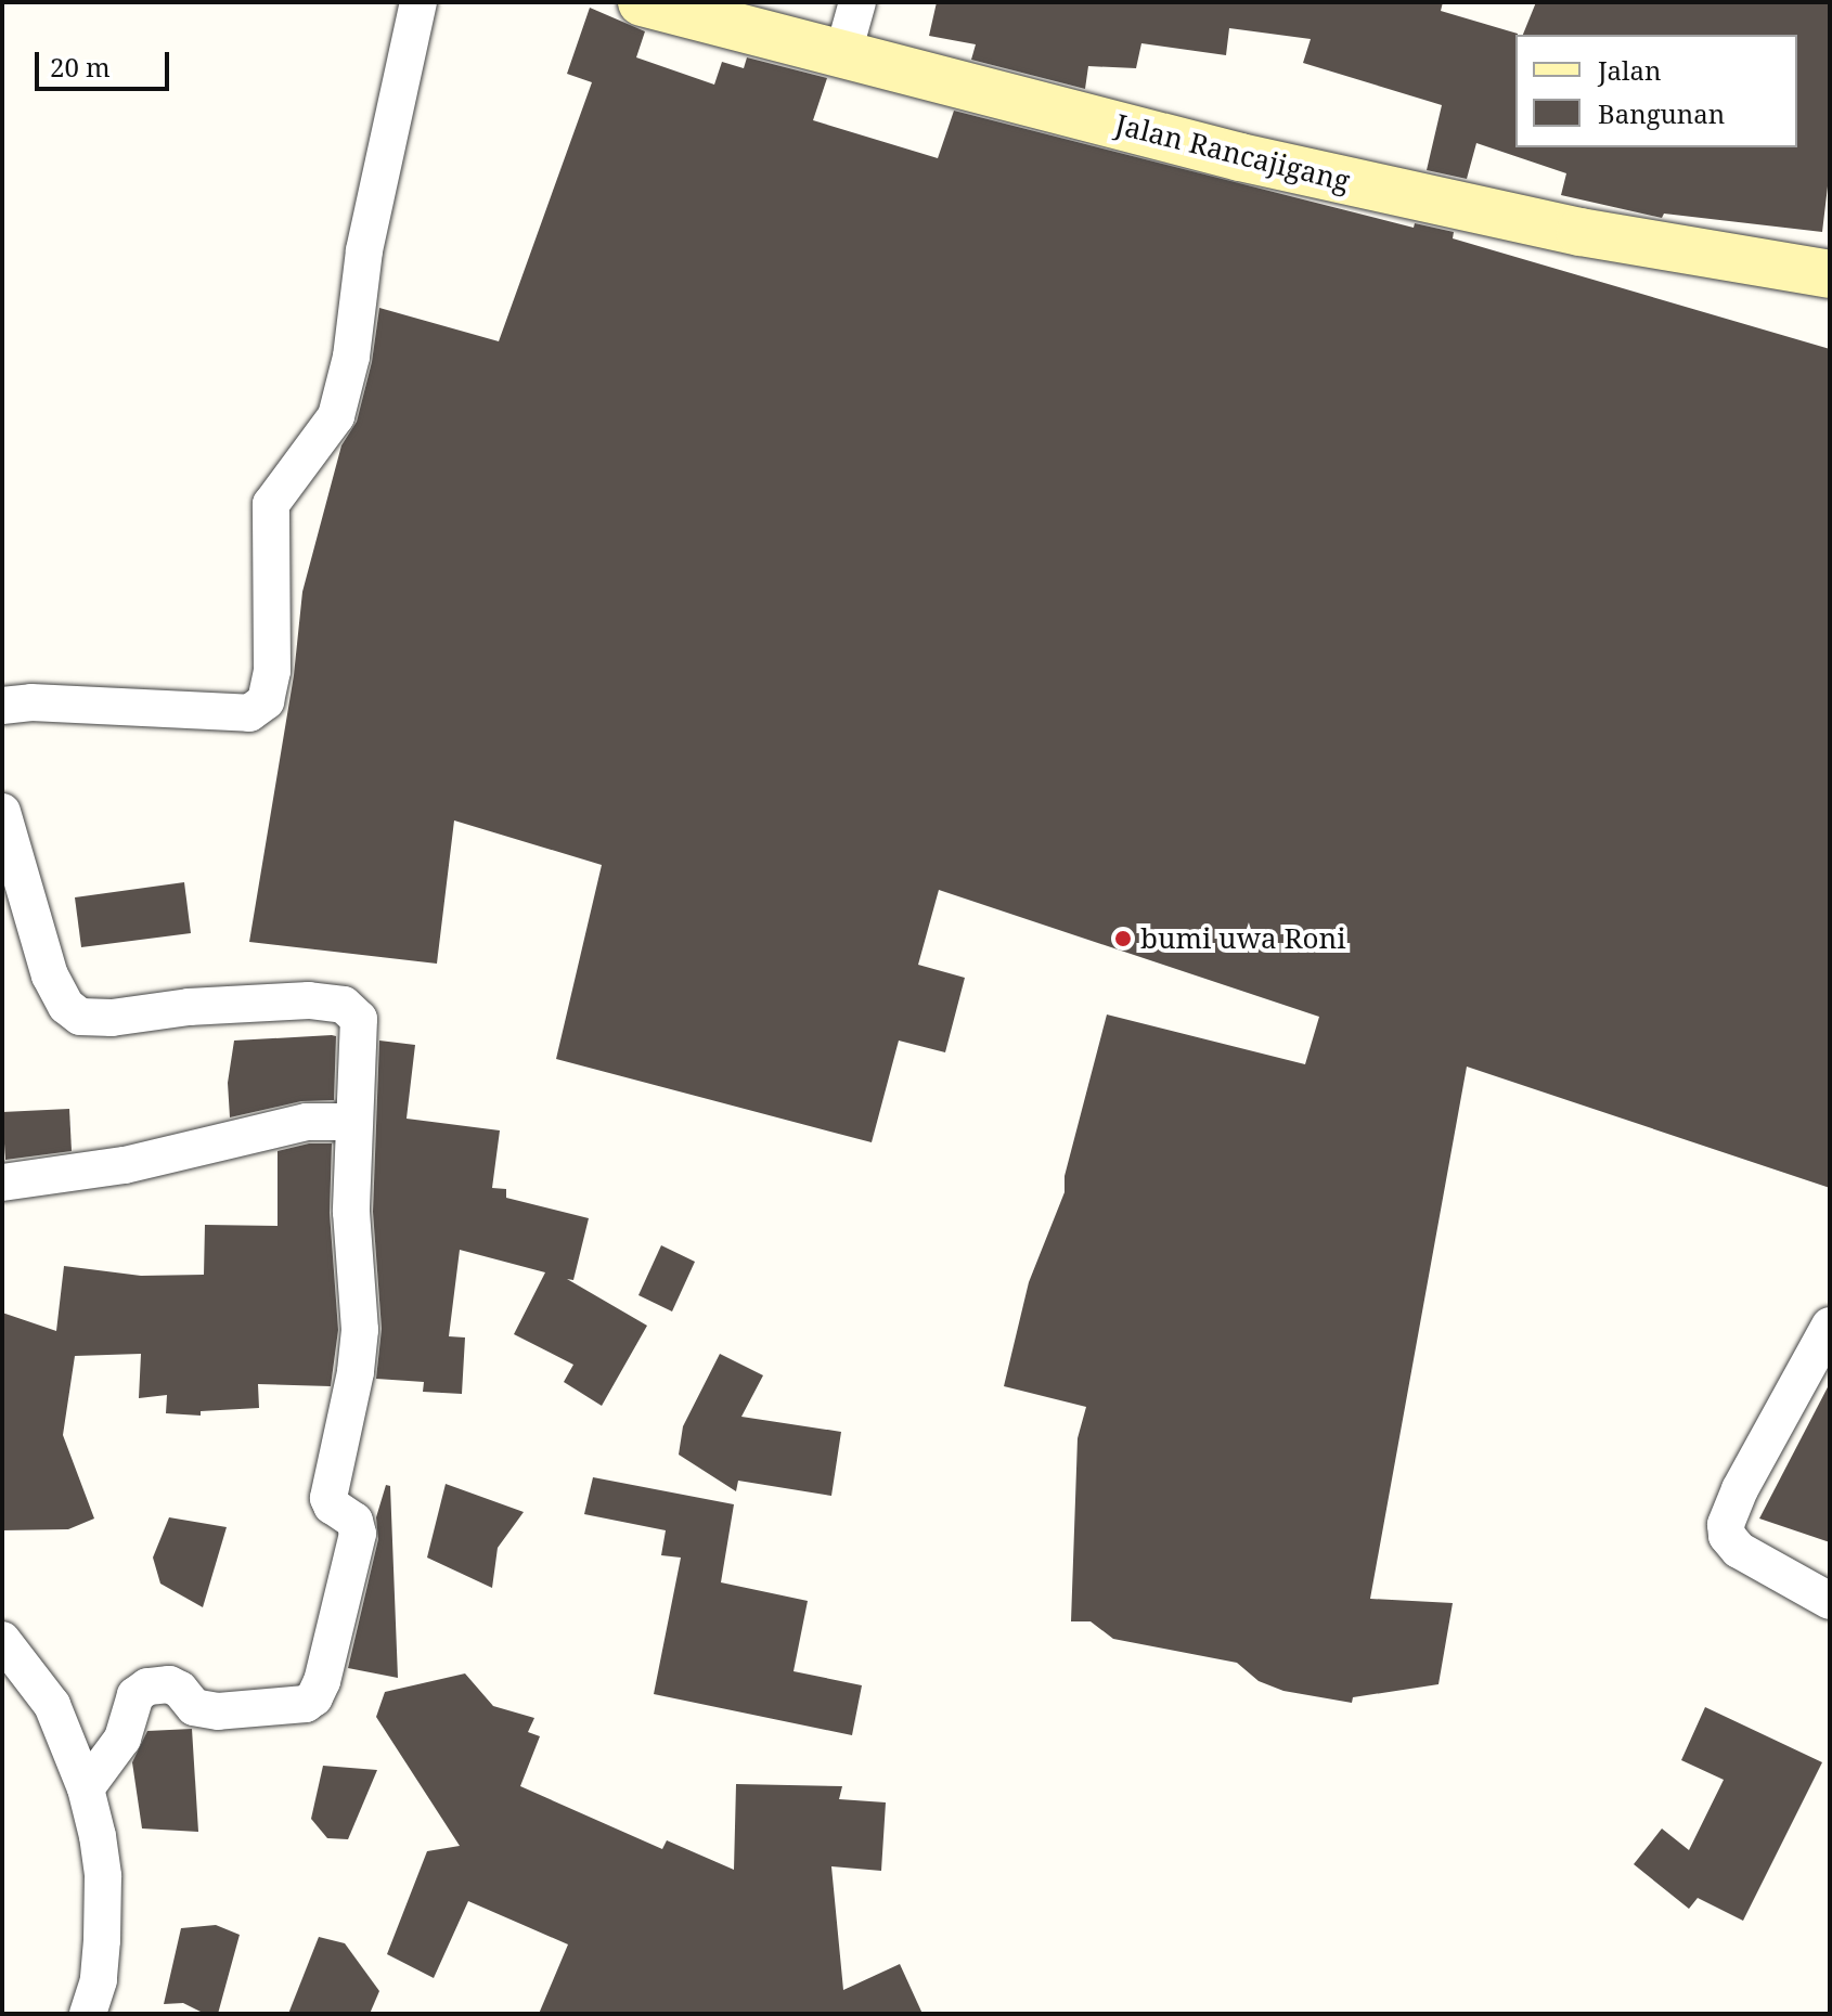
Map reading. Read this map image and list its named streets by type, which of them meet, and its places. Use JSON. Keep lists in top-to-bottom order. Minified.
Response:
{"streets":{"main road":["Jalan Rancajigang"]},"places":["bumi uwa Roni"],"legend":["Jalan","Bangunan"],"scale_bar":"20 m"}
